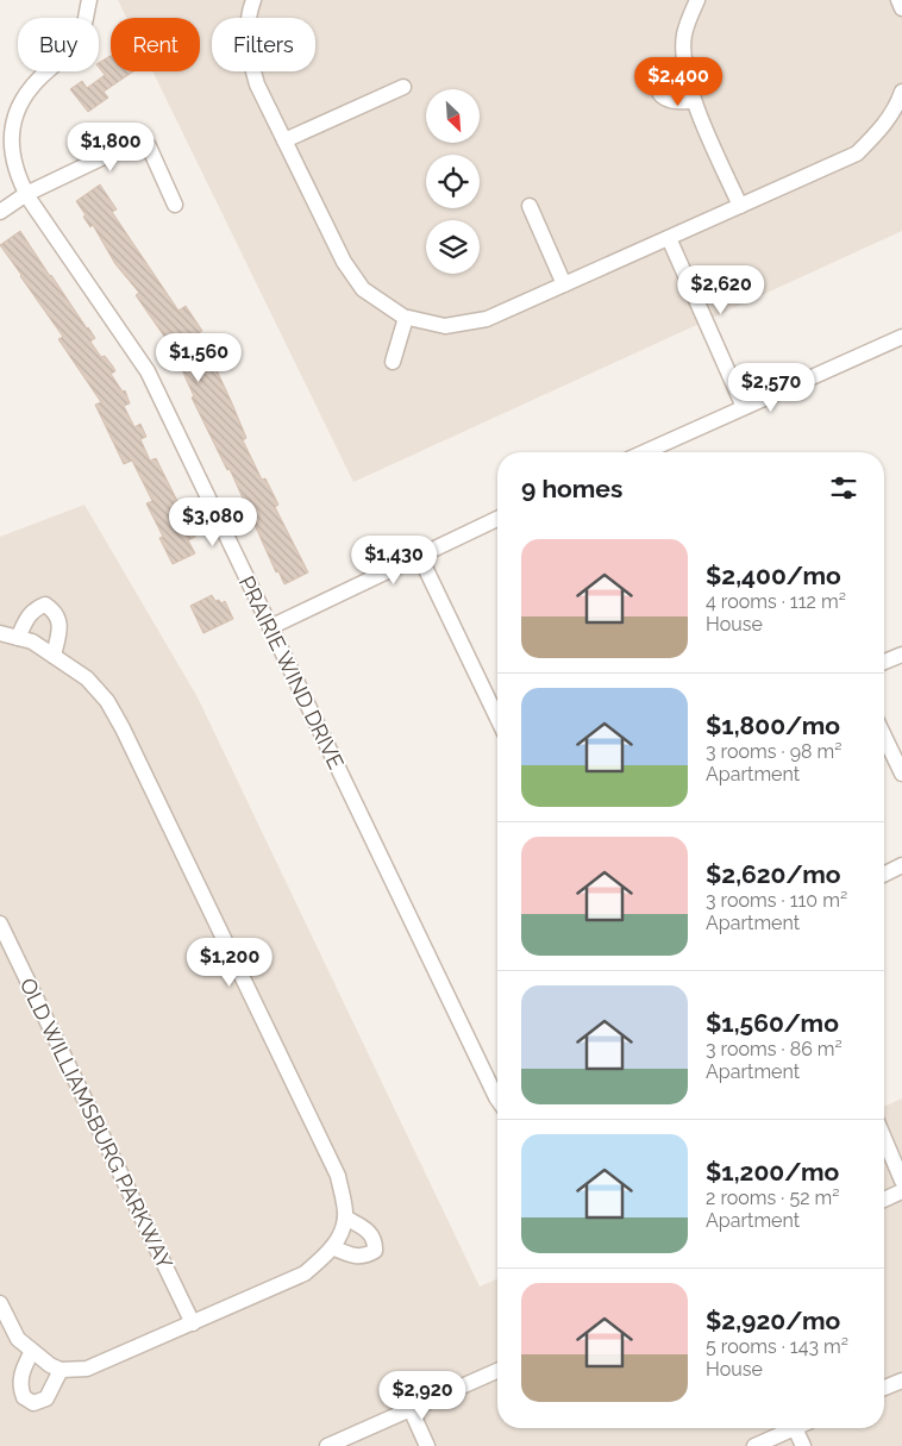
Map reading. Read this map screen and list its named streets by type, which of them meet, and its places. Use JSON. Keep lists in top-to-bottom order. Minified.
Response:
{"streets":{"street":["PRAIRIE WIND DRIVE","OLD WILLIAMSBURG PARKWAY"]},"north":"bottom right","page":{"chip":["Buy","Rent","Filters"],"price":["$2,400","$1,800","$2,620","$1,560","$2,570","$3,080","$1,430","$1,200","$2,920"],"heading":"9 homes","list":[{"name":"$2,400/mo","note":"4 rooms · 112 m² · House"},{"name":"$1,800/mo","note":"3 rooms · 98 m² · Apartment"},{"name":"$2,620/mo","note":"3 rooms · 110 m² · Apartment"},{"name":"$1,560/mo","note":"3 rooms · 86 m² · Apartment"},{"name":"$1,200/mo","note":"2 rooms · 52 m² · Apartment"},{"name":"$2,920/mo","note":"5 rooms · 143 m² · House"}]}}
